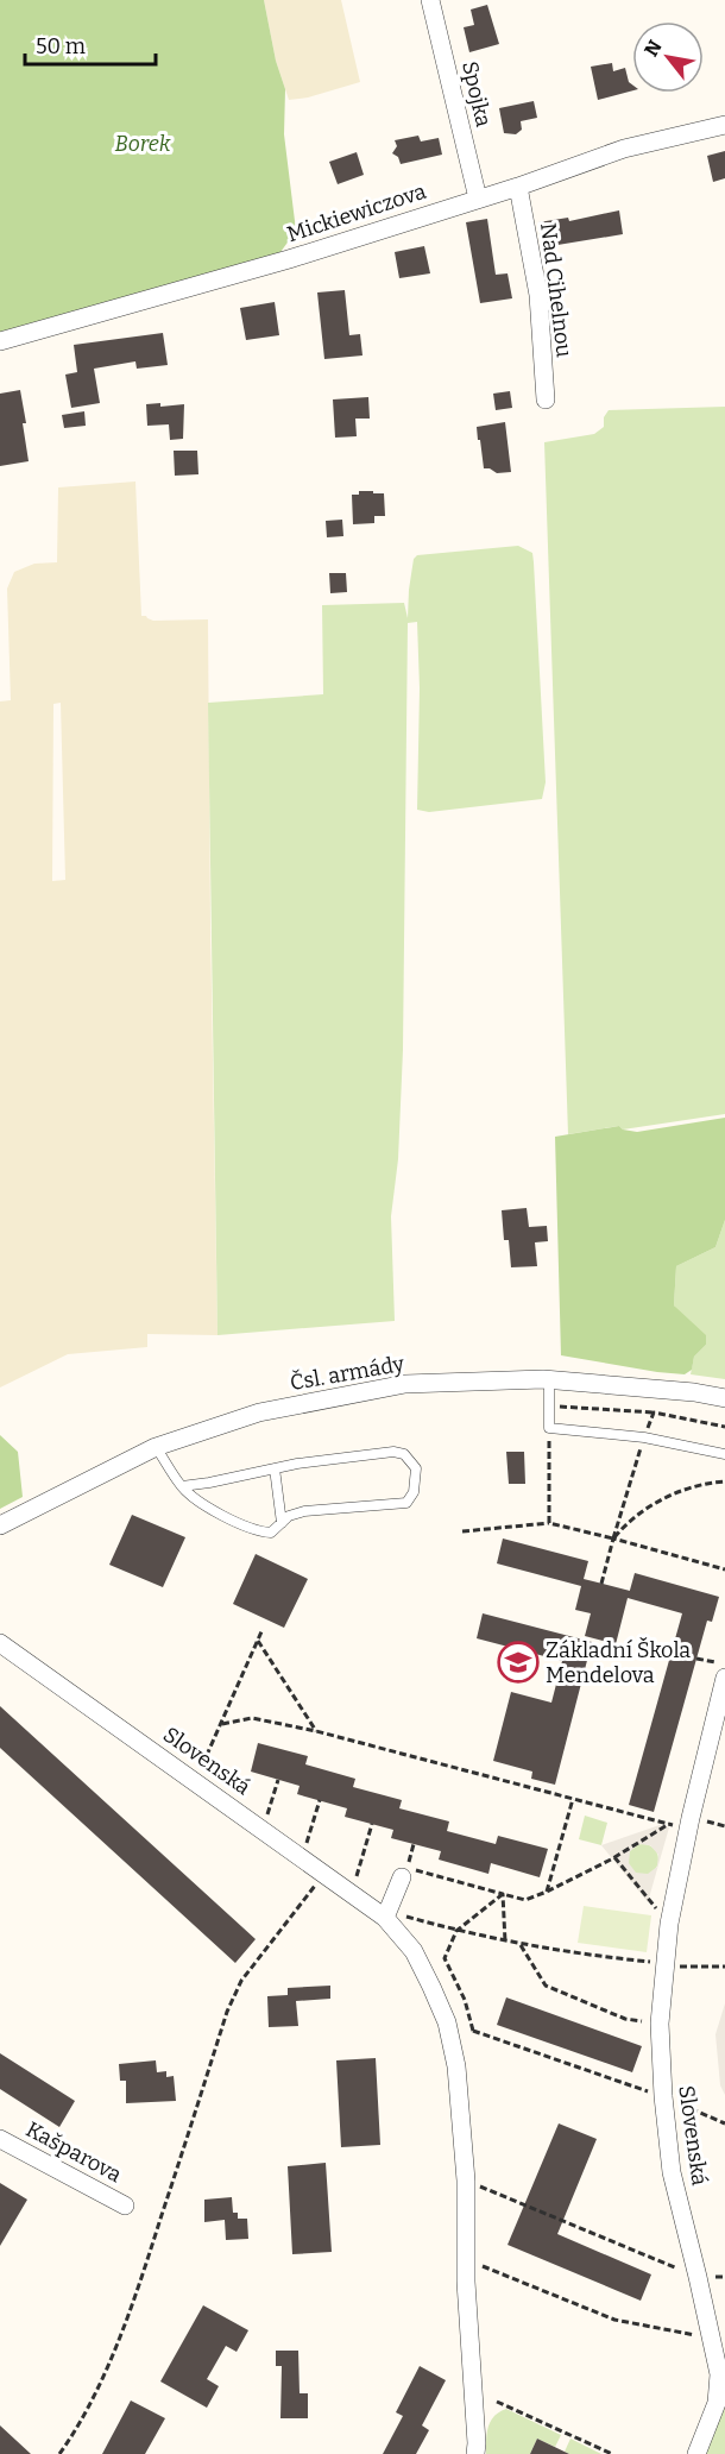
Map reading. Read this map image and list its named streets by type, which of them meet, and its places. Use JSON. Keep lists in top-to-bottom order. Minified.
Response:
{"streets":{"street":["Spojka","Mickiewiczova","Nad Cihelnou","Čsl. armády","Slovenská","Kašparova"]},"crossings":[["Spojka","Mickiewiczova"],["Mickiewiczova","Nad Cihelnou"]],"parks":["Borek"],"places":{"school or university":["Základní Škola Mendelova"]},"scale_bar":"50 m","north":"top left"}
